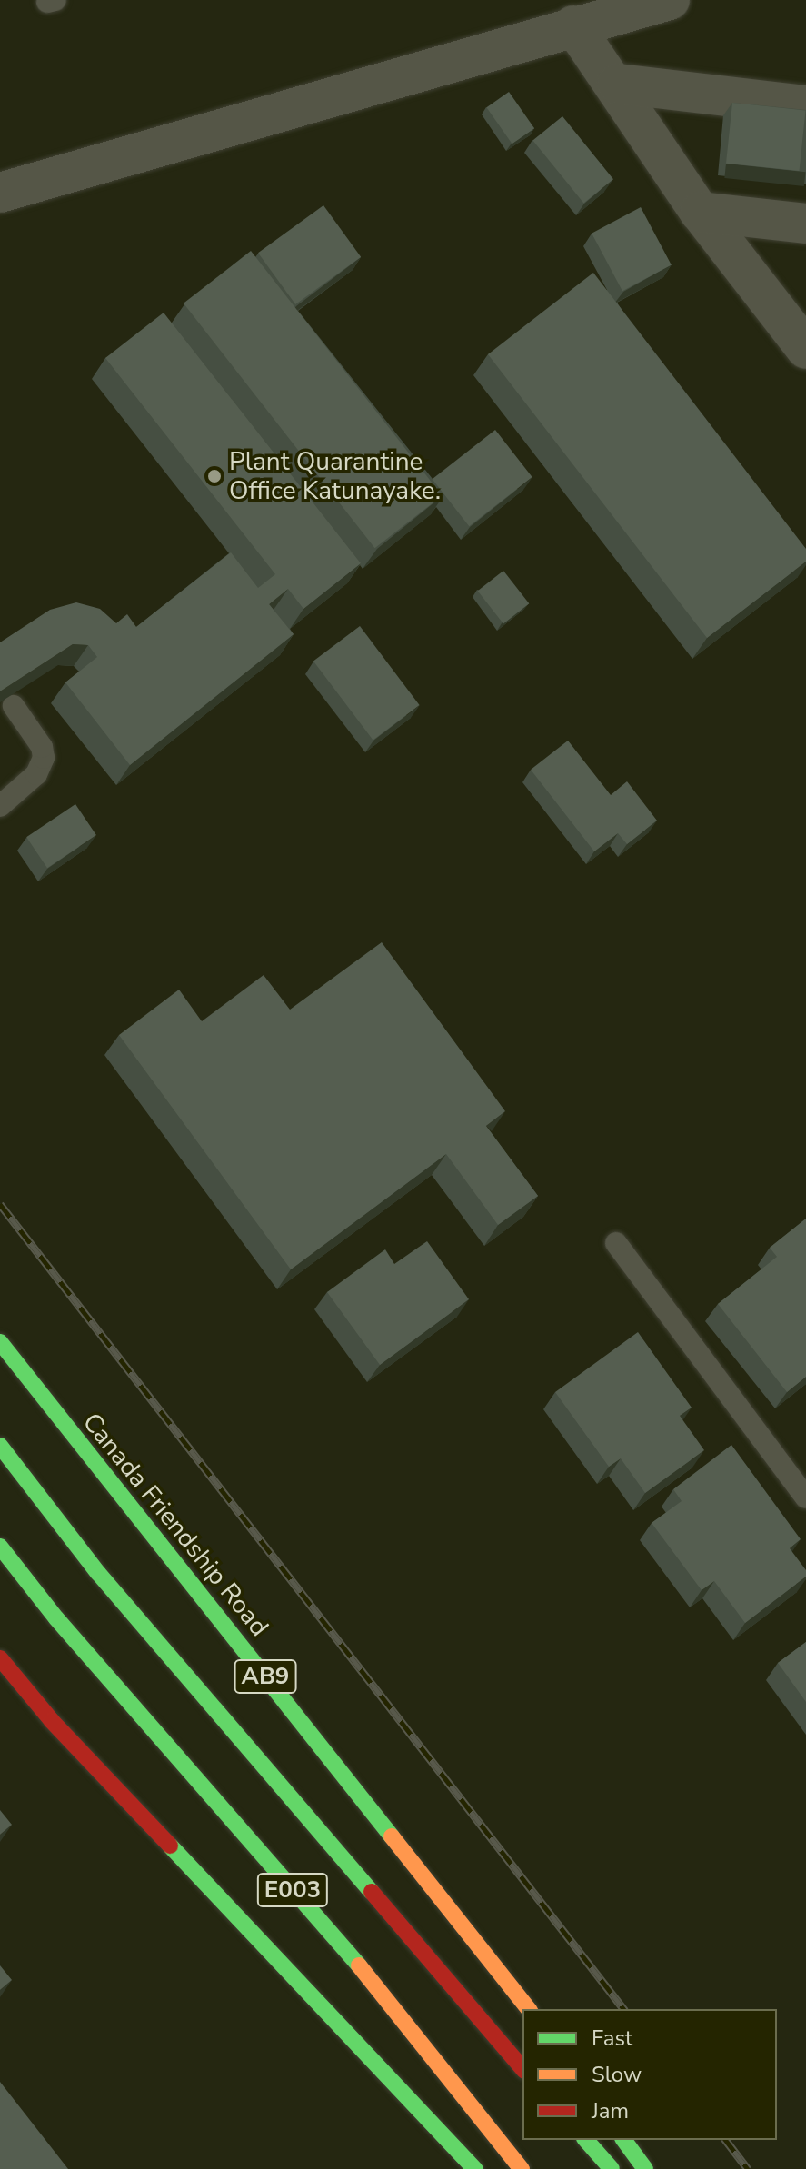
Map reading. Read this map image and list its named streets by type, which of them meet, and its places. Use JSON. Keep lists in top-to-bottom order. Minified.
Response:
{"streets":{"main road":["Canada Friendship Road","AB9","E003"]},"places":["Plant Quarantine Office Katunayake."],"legend":["Fast","Slow","Jam"]}
